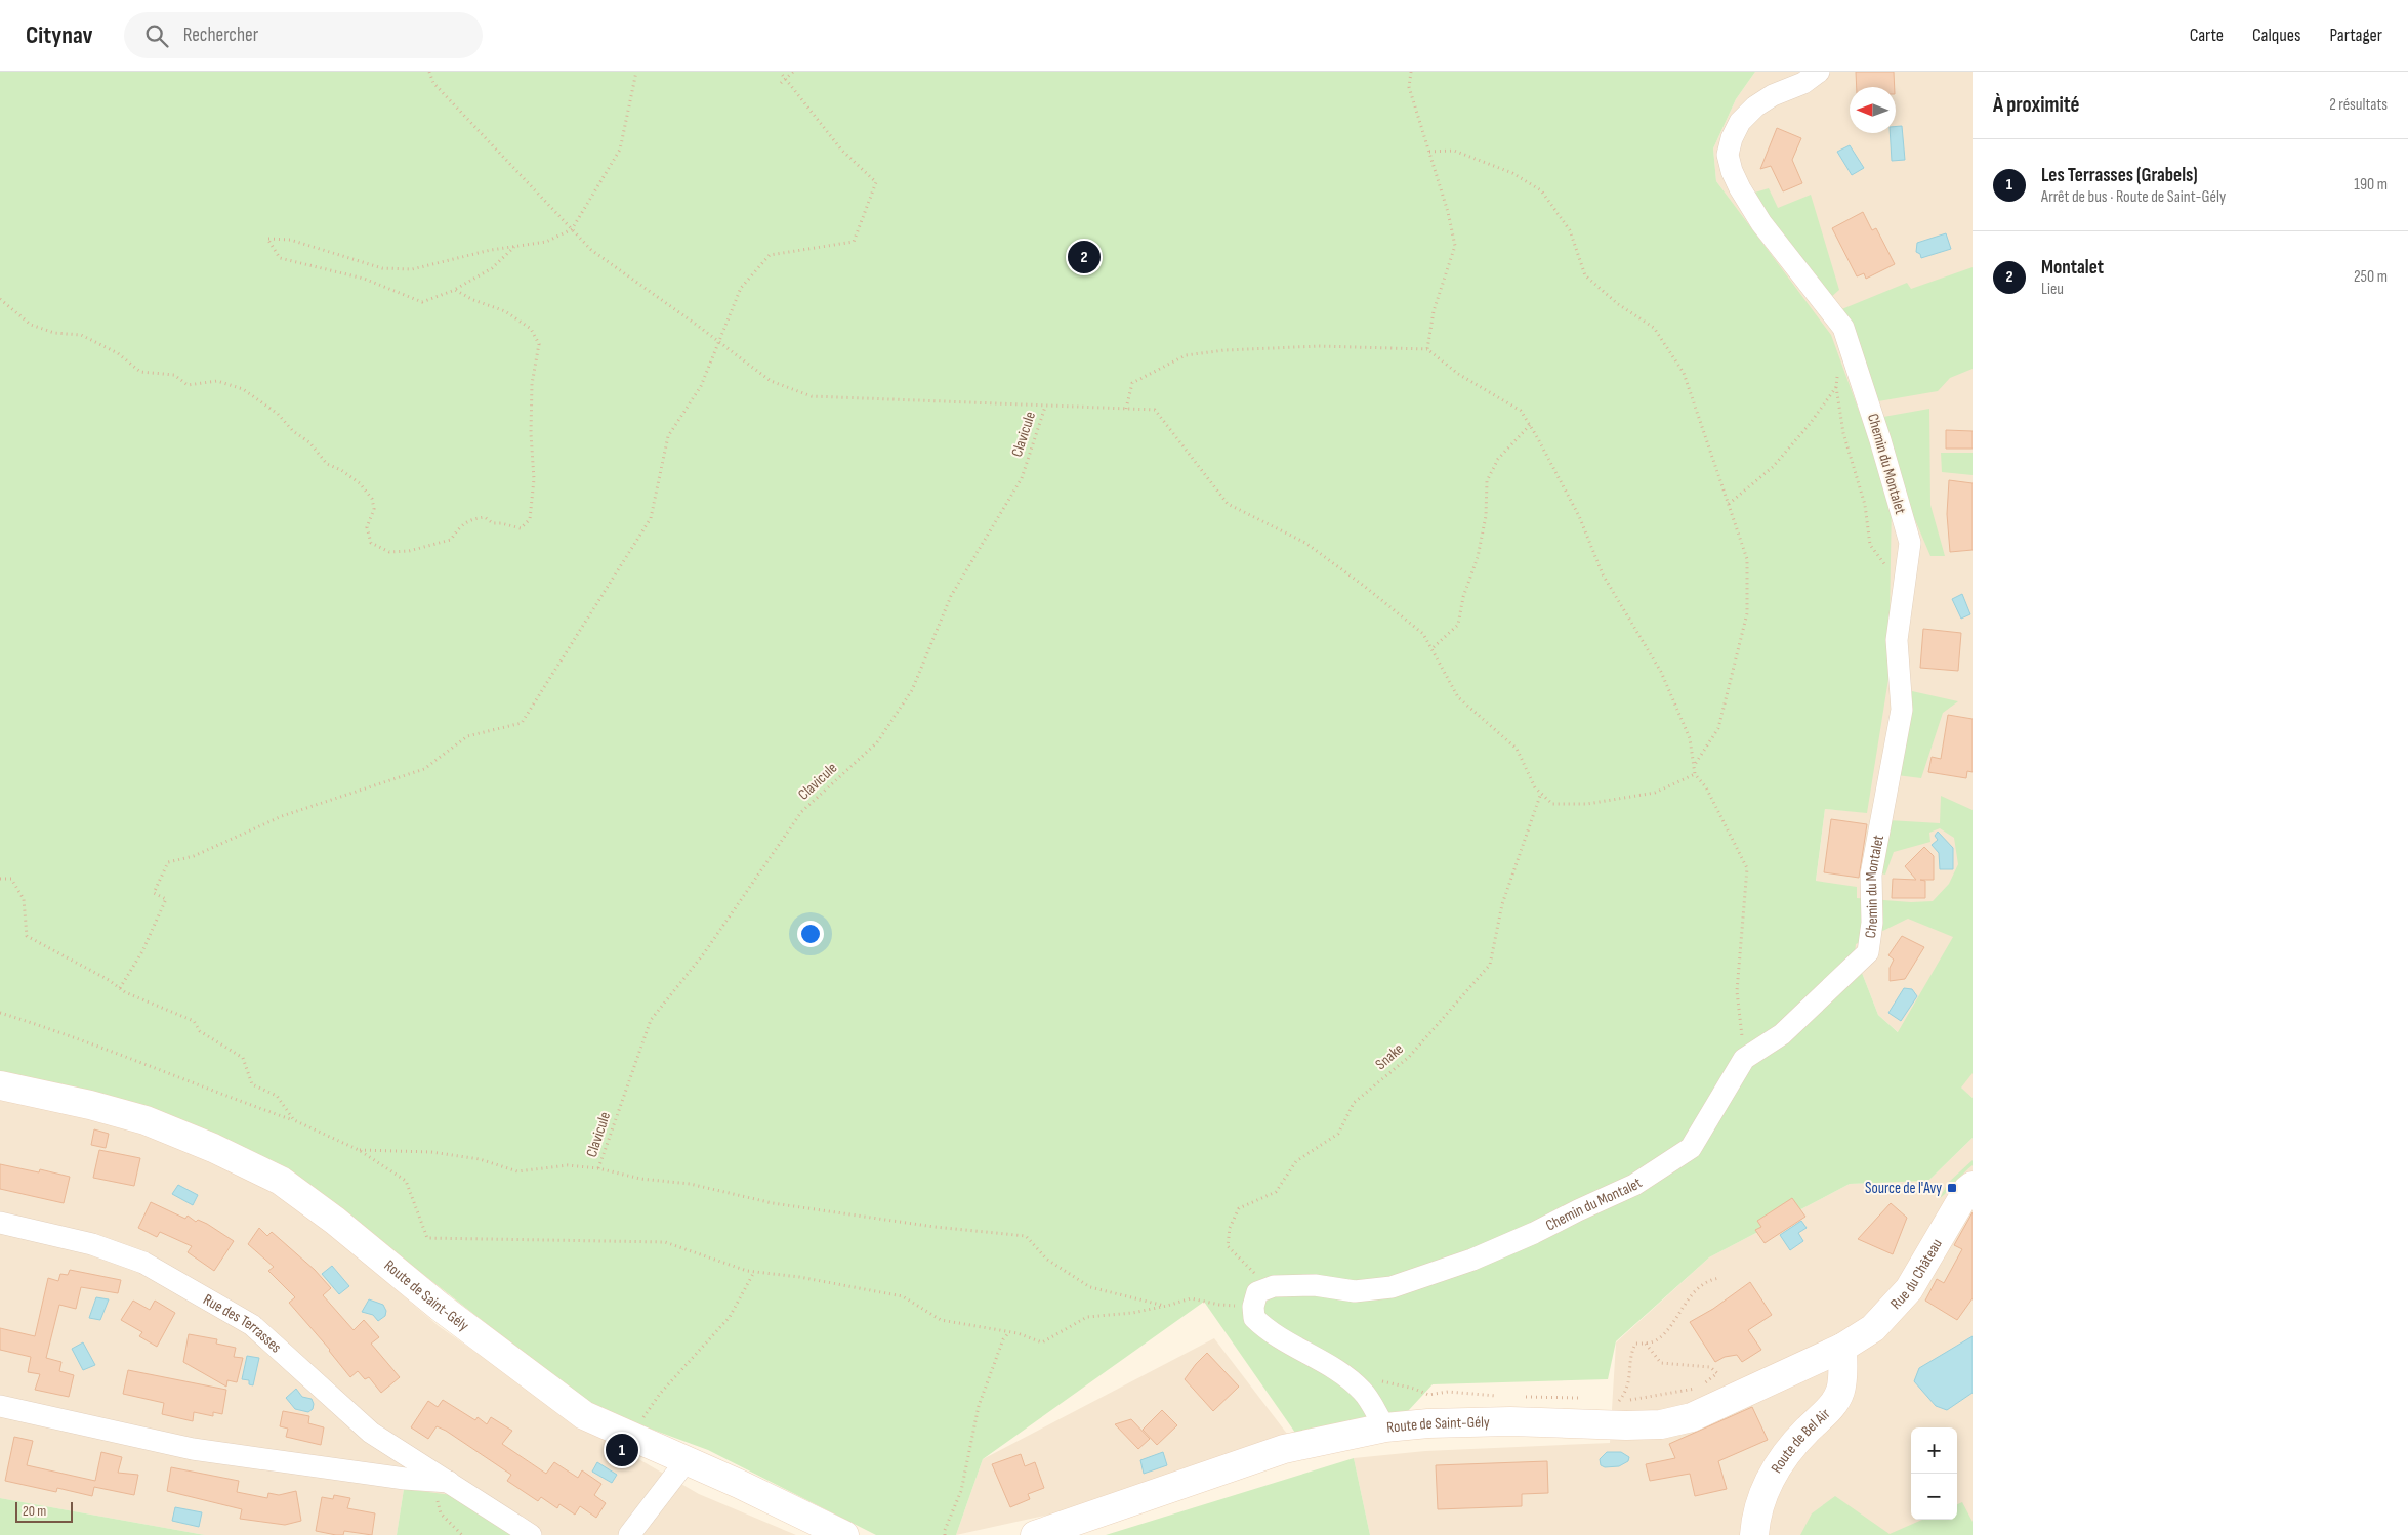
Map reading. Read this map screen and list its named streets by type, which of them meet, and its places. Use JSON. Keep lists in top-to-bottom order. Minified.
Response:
{"streets":{"street":["Chemin du Montalet","Rue du Château","Route de Saint-Gély","Rue des Terrasses","Route de Bel Air"],"path":["Clavicule","Snake"]},"crossings":[["Chemin du Montalet","Snake"],["Rue du Château","Route de Saint-Gély"],["Rue du Château","Route de Bel Air"],["Route de Saint-Gély","Route de Bel Air"]],"places":{"transit":["Source de l'Avy"]},"scale_bar":"20 m","north":"left","page":{"header":"Citynav","search":"Rechercher","nav":["Carte","Calques","Partager"],"heading":["À proximité","2 résultats"],"list":[{"mark":"1","name":"Les Terrasses (Grabels)","note":"Arrêt de bus · Route de Saint-Gély","value":"190 m"},{"mark":"2","name":"Montalet","note":"Lieu","value":"250 m"}],"pins":["2","1"],"map_buttons":["+","−"],"scale":"20 m"}}
